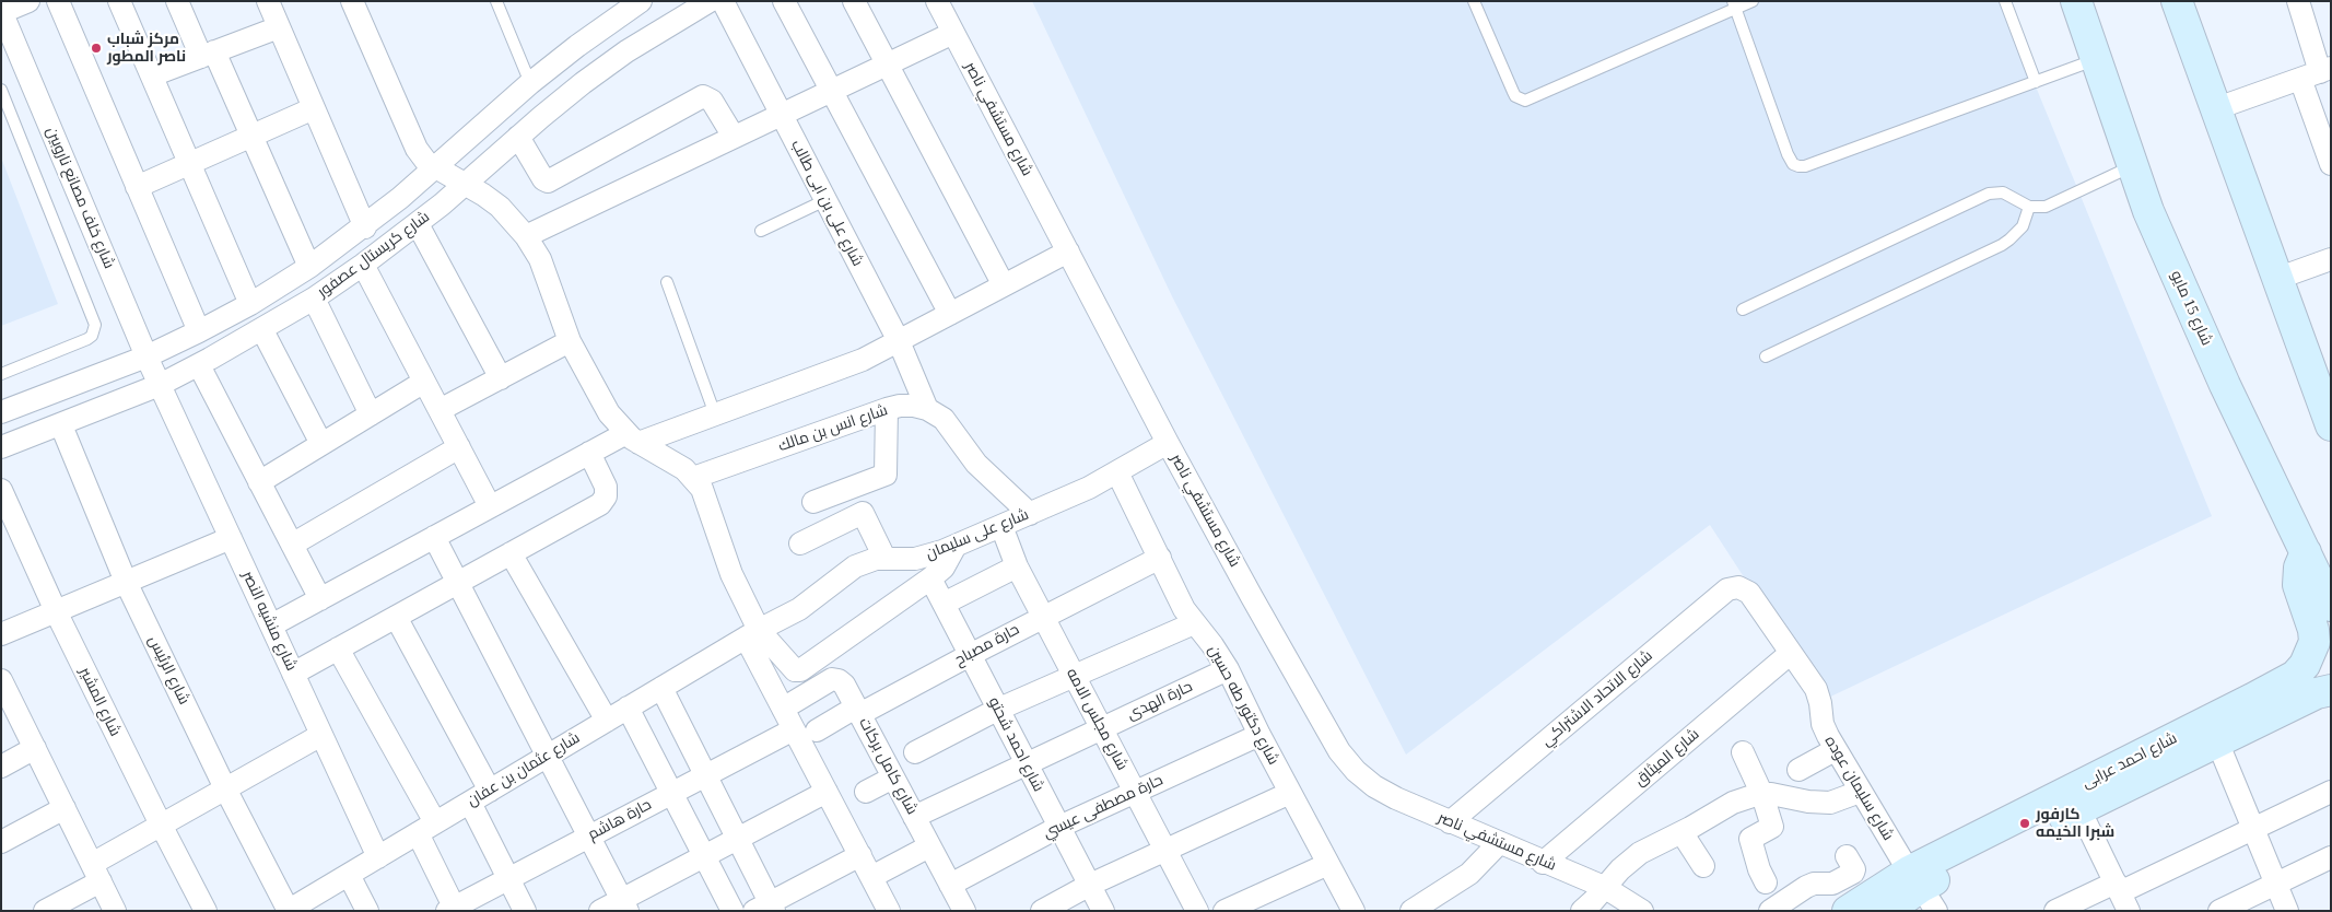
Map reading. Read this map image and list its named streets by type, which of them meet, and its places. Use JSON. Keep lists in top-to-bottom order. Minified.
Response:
{"streets":{"main road":["شارع 15 مايو","شارع احمد عرابى"],"street":["شارع مستشفي ناصر","شارع خلف مصانع ناروبين","شارع على بن ابى طالب","شارع كريستال عصفور","شارع انس بن مالك","شارع على سليمان","شارع منشيه النصر","حارة مصباح","شارع الرئيس","شارع الاتحاد الاشتراكي","حارة الهدى","شارع المشير","شارع دكتور طه حسين","شارع مجلس الامه","شارع احمد شحتو","شارع الميثاق","شارع كامل بركات","شارع عثمان بن عفان","شارع سليمان عوده","حارة مصطفى عيسي","حارة هاشم"]},"crossings":[["شارع مستشفي ناصر","شارع على سليمان"],["شارع مستشفي ناصر","شارع الاتحاد الاشتراكي"],["شارع مستشفي ناصر","شارع الميثاق"],["شارع خلف مصانع ناروبين","شارع كريستال عصفور"],["شارع خلف مصانع ناروبين","شارع منشيه النصر"],["شارع على بن ابى طالب","شارع انس بن مالك"],["شارع كريستال عصفور","شارع منشيه النصر"],["شارع كريستال عصفور","شارع الرئيس"],["شارع 15 مايو","شارع احمد عرابى"],["شارع على سليمان","شارع دكتور طه حسين"],["شارع على سليمان","شارع مجلس الامه"],["شارع على سليمان","شارع عثمان بن عفان"],["شارع منشيه النصر","شارع عثمان بن عفان"],["حارة مصباح","شارع دكتور طه حسين"],["حارة مصباح","شارع مجلس الامه"],["حارة مصباح","شارع احمد شحتو"],["حارة مصباح","شارع كامل بركات"],["شارع الرئيس","شارع عثمان بن عفان"],["شارع الاتحاد الاشتراكي","شارع سليمان عوده"],["حارة الهدى","شارع دكتور طه حسين"],["حارة الهدى","شارع مجلس الامه"],["حارة الهدى","شارع احمد شحتو"],["حارة الهدى","شارع كامل بركات"],["شارع دكتور طه حسين","حارة مصطفى عيسي"],["شارع مجلس الامه","حارة مصطفى عيسي"],["شارع احمد شحتو","حارة مصطفى عيسي"],["شارع الميثاق","شارع سليمان عوده"],["شارع احمد عرابى","شارع سليمان عوده"],["شارع كامل بركات","حارة مصطفى عيسي"]],"places":["مركز شباب ناصر المطور","كارفور شبرا الخيمه"]}
